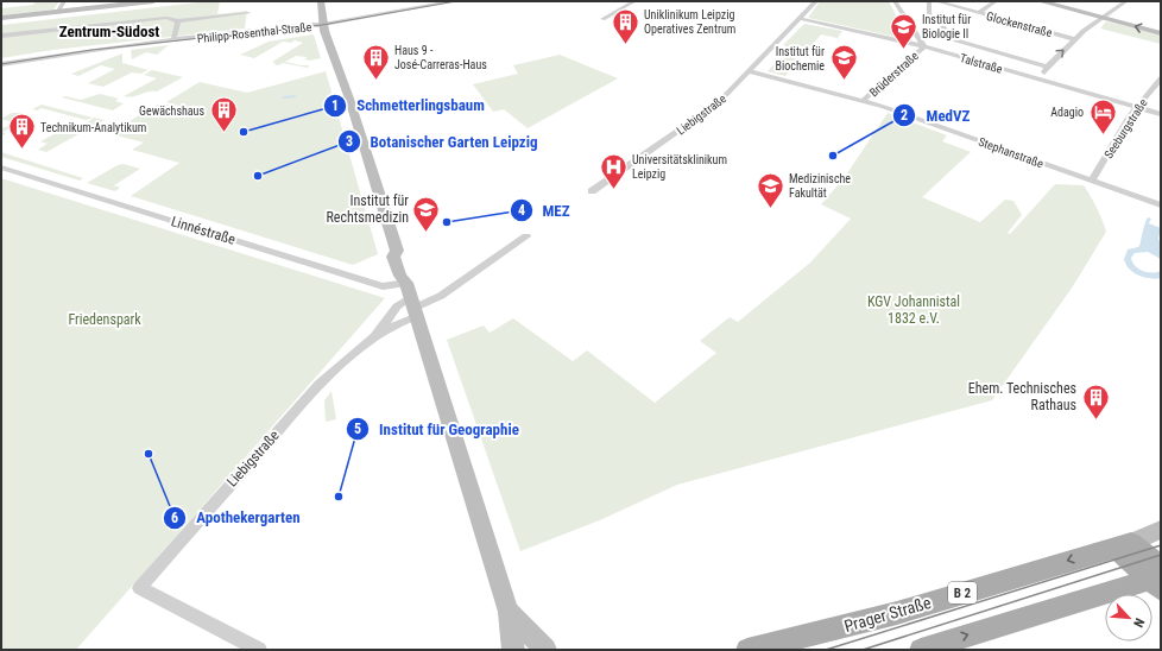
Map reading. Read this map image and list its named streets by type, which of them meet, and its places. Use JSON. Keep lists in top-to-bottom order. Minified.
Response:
{"streets":{"main road":["B 2","Prager Straße"],"street":["Glockenstraße","Philipp-Rosenthal-Straße","Talstraße","Brüderstraße","Liebigstraße","Seeburgstraße","Stephanstraße","Linnéstraße"]},"crossings":[["Talstraße","Brüderstraße"],["Talstraße","Liebigstraße"],["Talstraße","Seeburgstraße"],["Brüderstraße","Stephanstraße"],["Liebigstraße","Stephanstraße"],["Seeburgstraße","Stephanstraße"]],"one_way":["Prager Straße"],"districts":["Zentrum-Südost"],"parks":["KGV Johannistal 1832 e.V.","Friedenspark"],"places":{"building":["Uniklinikum Leipzig Operatives Zentrum","Haus 9 - José-Carreras-Haus","Gewächshaus","Technikum-Analytikum","Ehem. Technisches Rathaus"],"school or university":["Institut für Biologie II","Institut für Biochemie","Medizinische Fakultät","Institut für Rechtsmedizin"],"other":["Schmetterlingsbaum","MedVZ","Botanischer Garten Leipzig","MEZ","Apothekergarten","Institut für Geographie"],"hotel":["Adagio"],"hospital":["Universitätsklinikum Leipzig"]},"north":"bottom right"}
